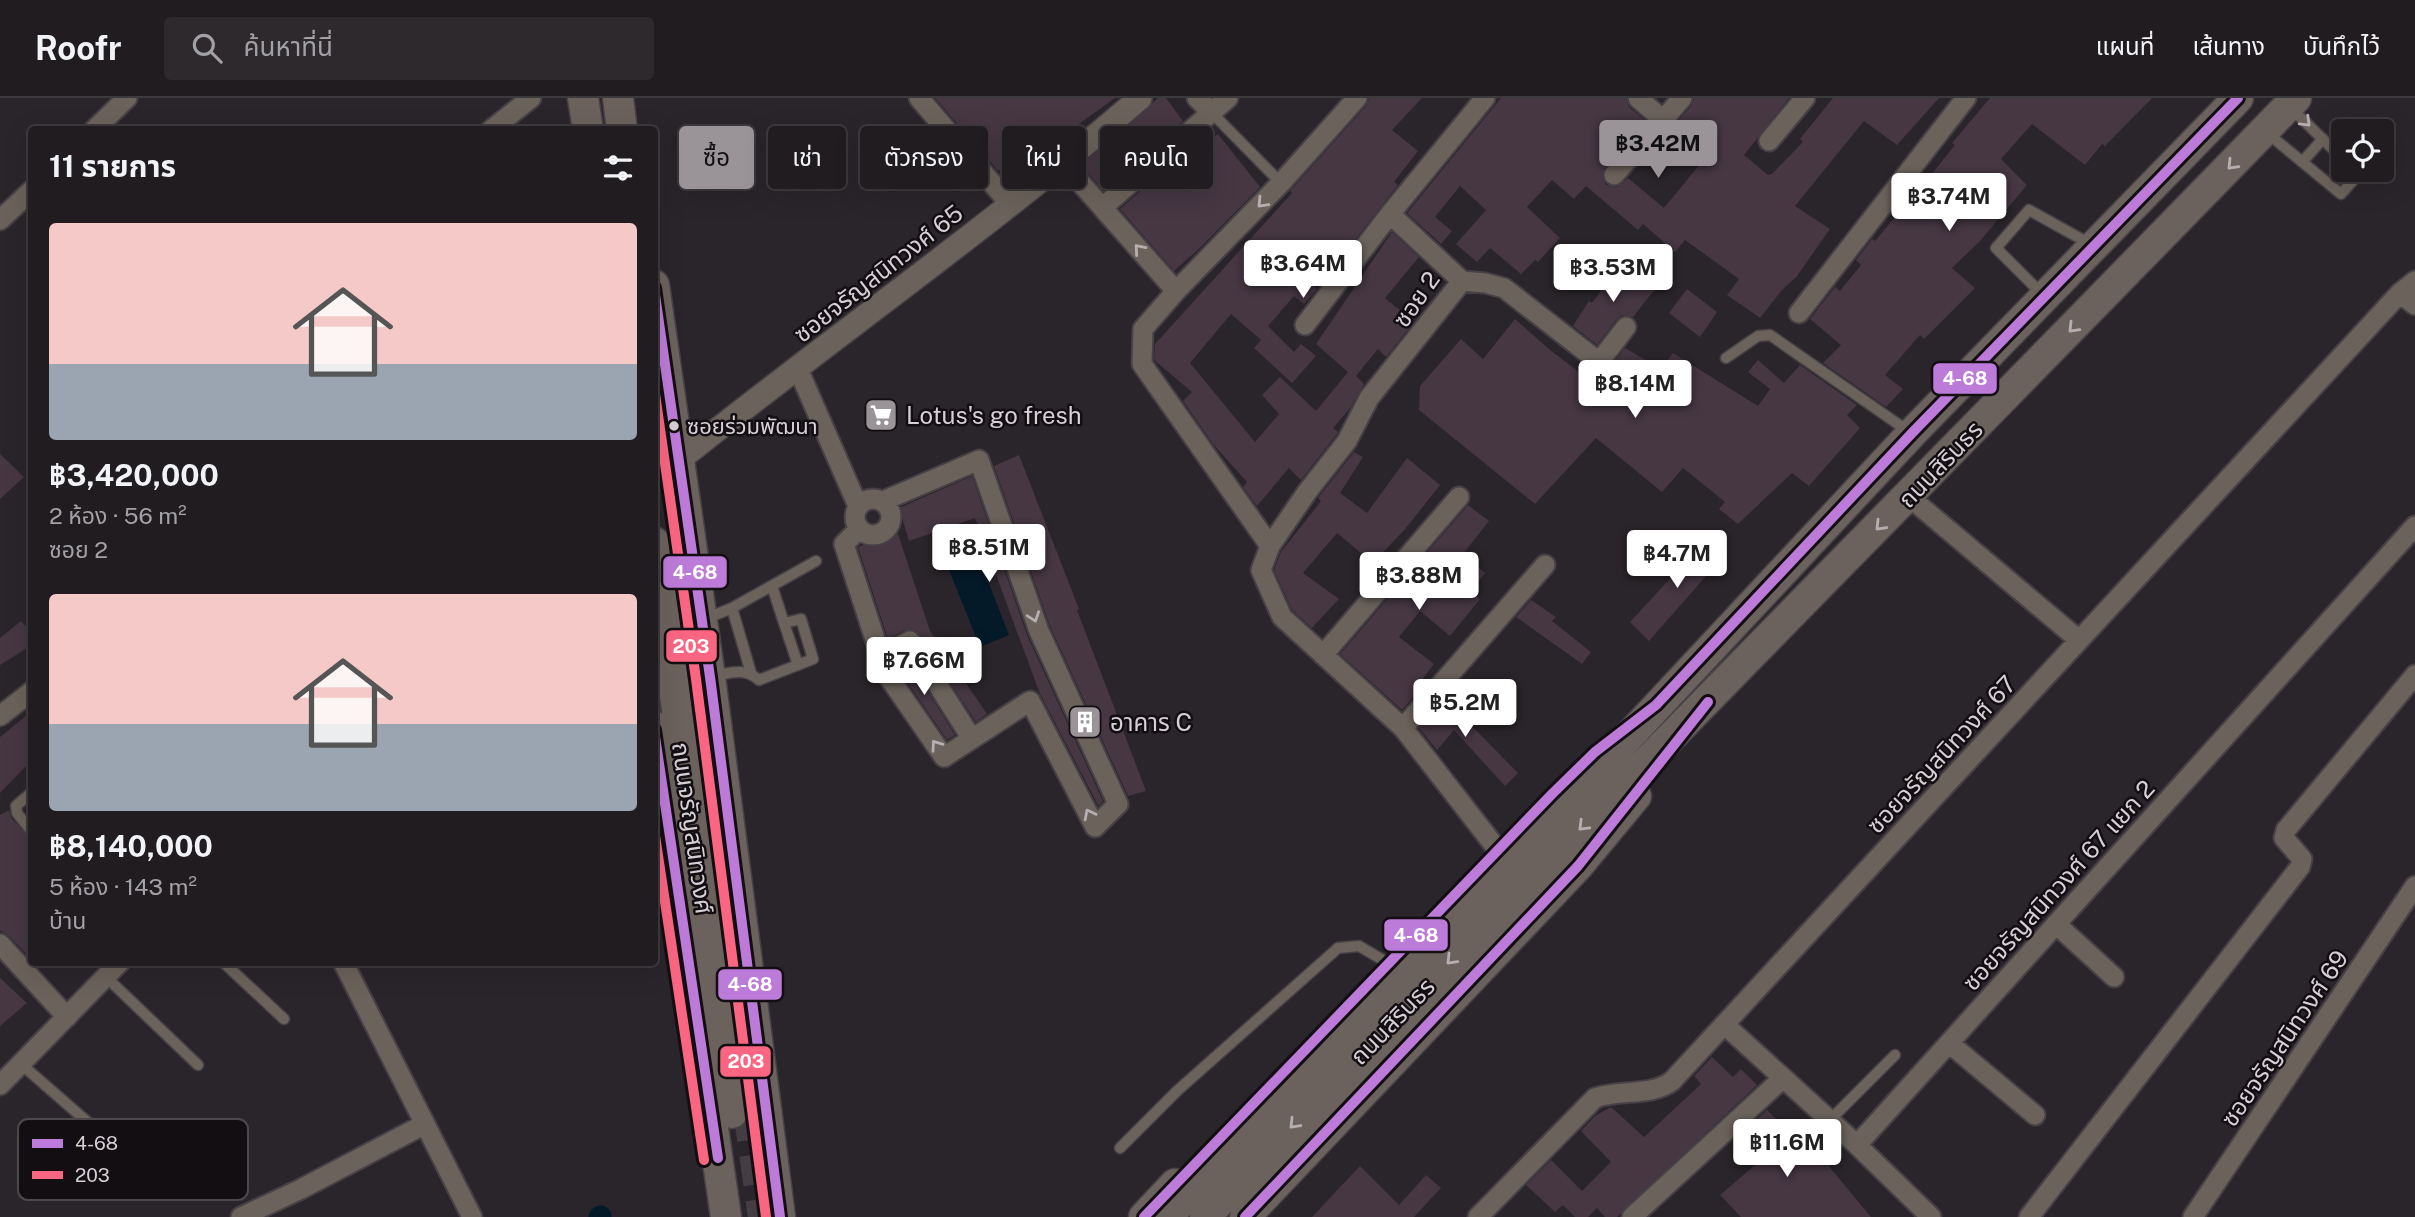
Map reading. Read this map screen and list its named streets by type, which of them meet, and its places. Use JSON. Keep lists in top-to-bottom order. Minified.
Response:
{"streets":{"main road":["ถนนสิรินธร","ถนนจรัญสนิทวงศ์"],"street":["ซอยจรัญสนิทวงศ์ 65","ซอย 2","ซอยจรัญสนิทวงศ์ 67","ซอยจรัญสนิทวงศ์ 67 แยก 2","ซอยจรัญสนิทวงศ์ 69"]},"crossings":[["ซอยจรัญสนิทวงศ์ 65","ถนนจรัญสนิทวงศ์"]],"places":{"supermarket":["Lotus's go fresh"],"other":["ซอยร่วมพัฒนา"],"building":["อาคาร C"]},"lines":["transit line 4-68","transit line 203"],"legend":["4-68","203"],"page":{"header":"Roofr","search":"ค้นหาที่นี่","nav":["แผนที่","เส้นทาง","บันทึกไว้"],"price":["฿3.42M","฿3.74M","฿3.64M","฿3.53M","฿8.14M","฿8.51M","฿4.7M","฿3.88M","฿7.66M","฿5.2M","฿11.6M"],"chip":["ซื้อ","เช่า","ตัวกรอง","ใหม่","คอนโด"],"heading":"11 รายการ","list":[{"name":"฿3,420,000","note":"2 ห้อง · 56 m² · ซอย 2"},{"name":"฿8,140,000","note":"5 ห้อง · 143 m² · บ้าน"}]}}
